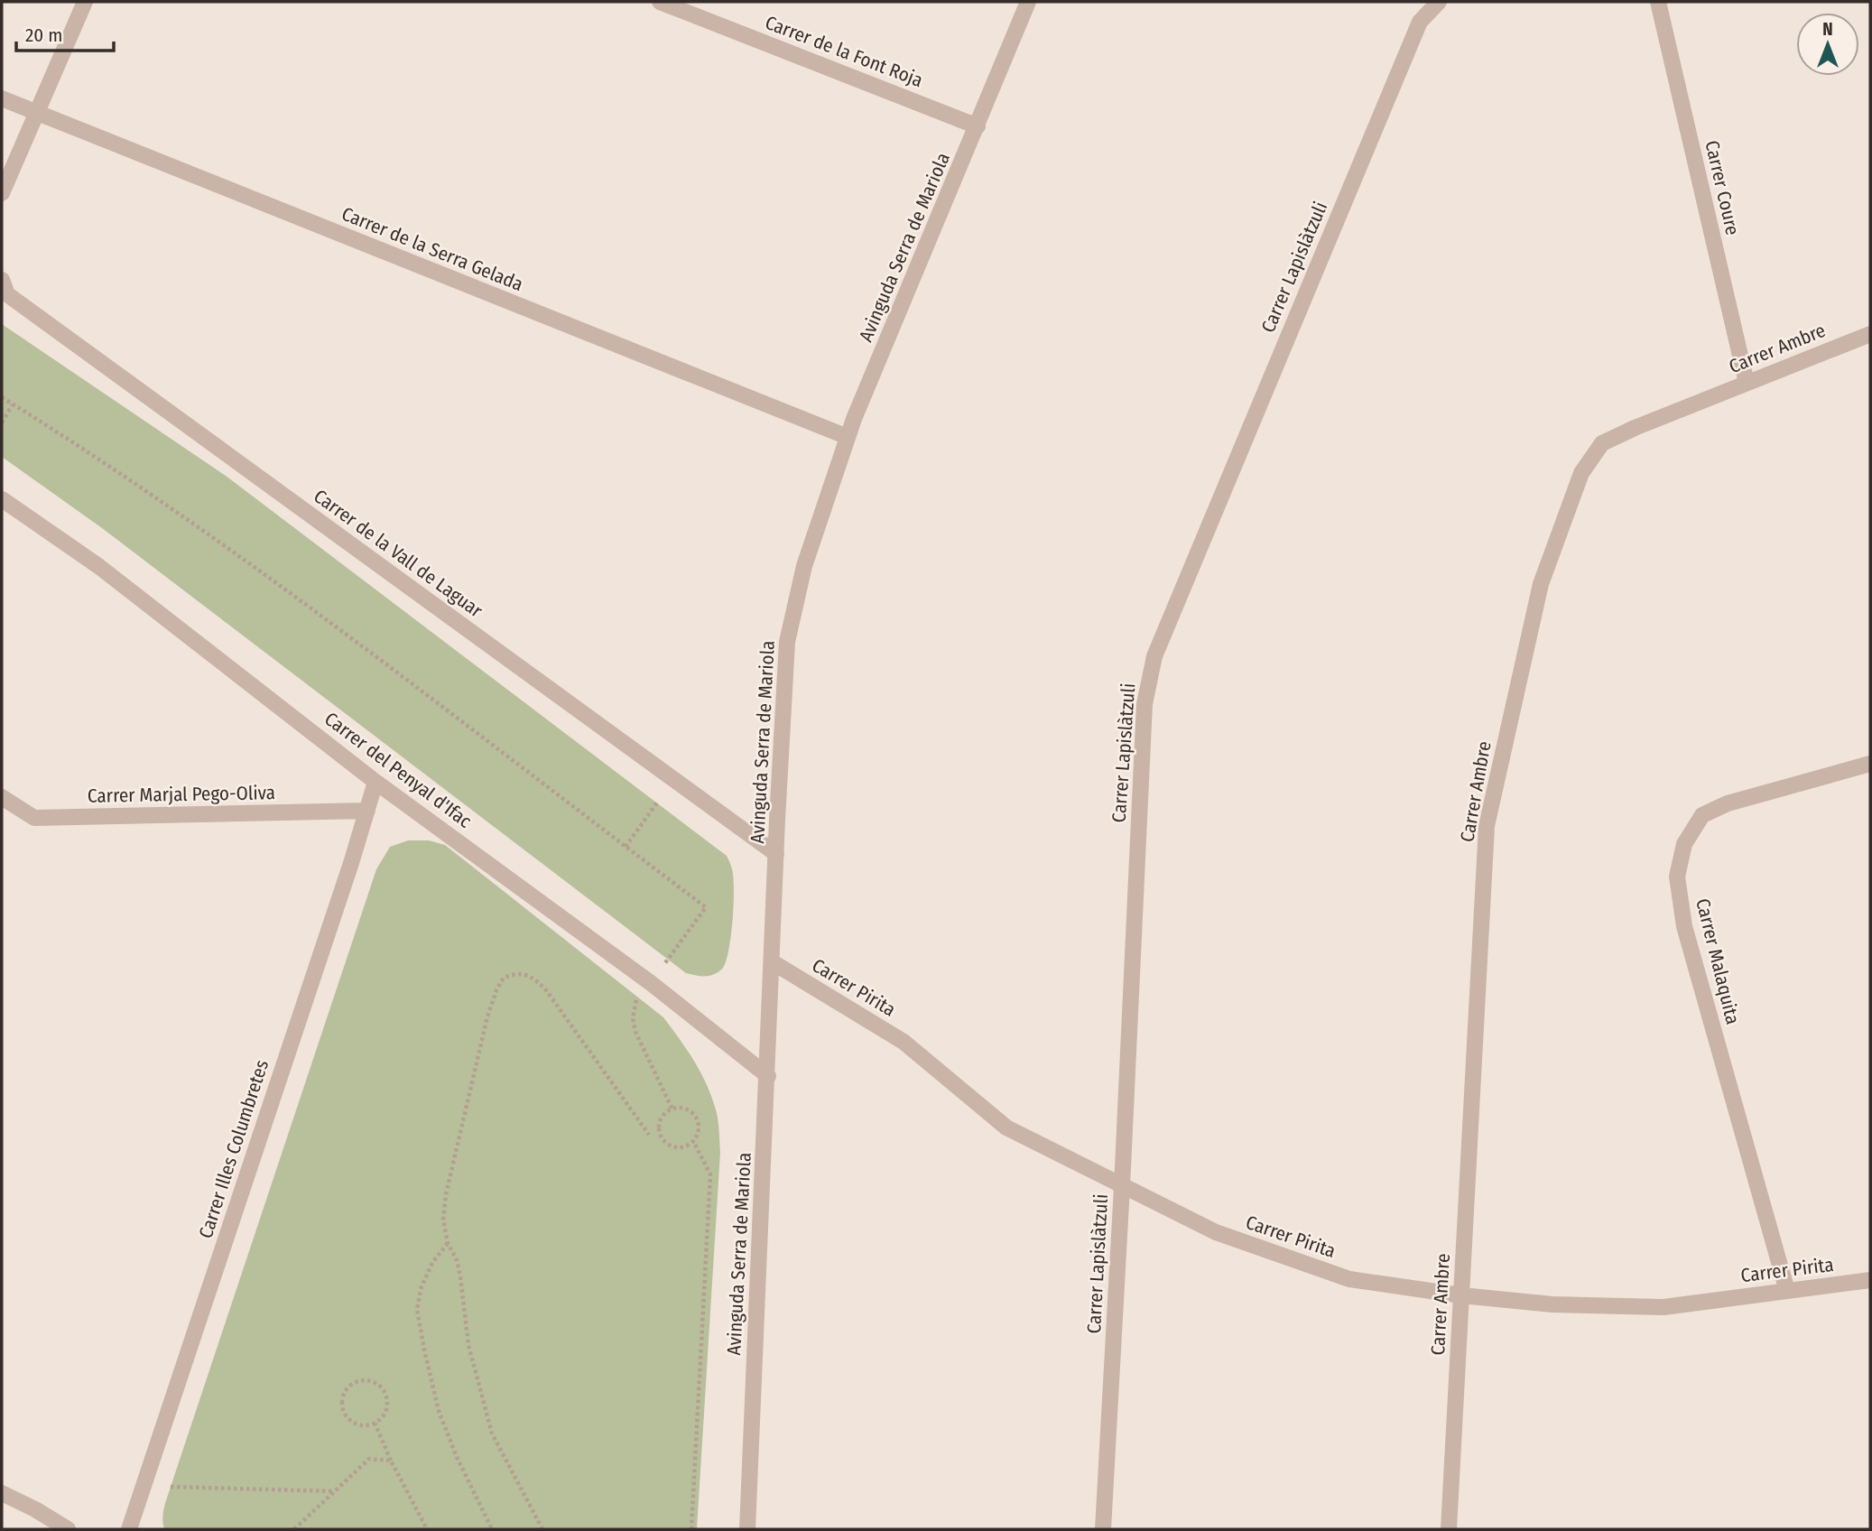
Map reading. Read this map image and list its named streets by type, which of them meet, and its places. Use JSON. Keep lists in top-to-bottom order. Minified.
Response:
{"streets":{"street":["Carrer de la Font Roja","Carrer Coure","Avinguda Serra de Mariola","Carrer de la Serra Gelada","Carrer Lapislàtzuli","Carrer Ambre","Carrer de la Vall de Laguar","Carrer del Penyal d'Ifac","Carrer Marjal Pego-Oliva","Carrer Malaquita","Carrer Pirita","Carrer Illes Columbretes"]},"crossings":[["Carrer de la Font Roja","Avinguda Serra de Mariola"],["Carrer Coure","Carrer Ambre"],["Avinguda Serra de Mariola","Carrer de la Serra Gelada"],["Avinguda Serra de Mariola","Carrer de la Vall de Laguar"],["Avinguda Serra de Mariola","Carrer del Penyal d'Ifac"],["Avinguda Serra de Mariola","Carrer Pirita"],["Carrer Lapislàtzuli","Carrer Pirita"],["Carrer Ambre","Carrer Pirita"],["Carrer del Penyal d'Ifac","Carrer Illes Columbretes"],["Carrer Marjal Pego-Oliva","Carrer Illes Columbretes"],["Carrer Malaquita","Carrer Pirita"]],"scale_bar":"20 m","north":"top"}
